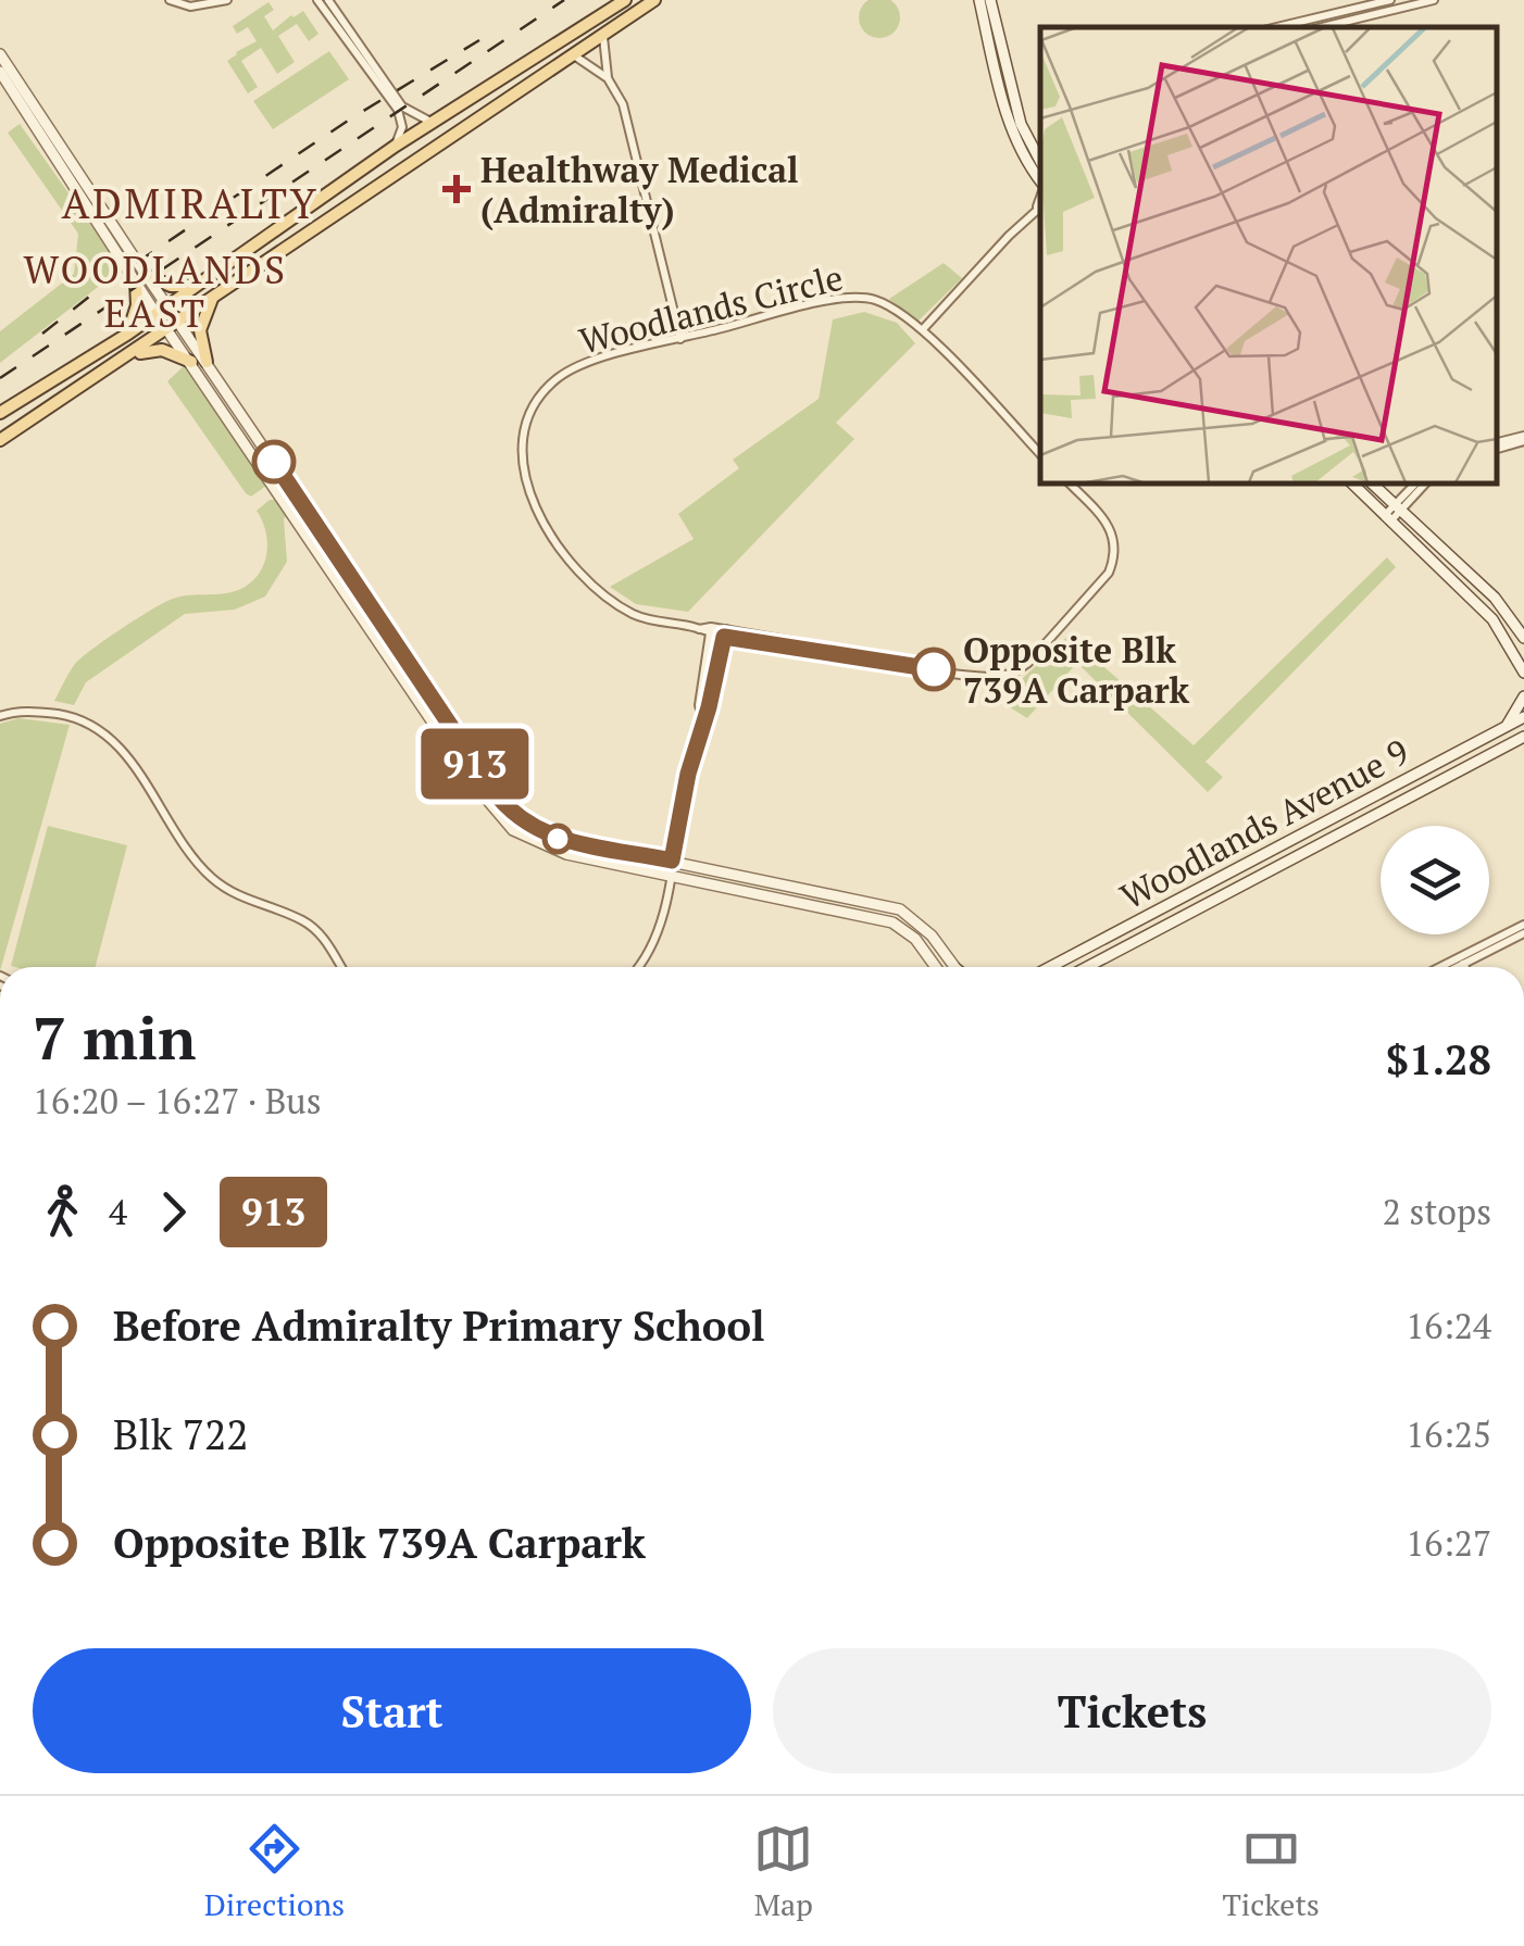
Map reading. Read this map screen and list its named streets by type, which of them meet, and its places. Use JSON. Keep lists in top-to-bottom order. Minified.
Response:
{"streets":{"street":["Woodlands Circle","Woodlands Avenue 9"]},"districts":["ADMIRALTY","WOODLANDS EAST"],"places":{"health":["Healthway Medical (Admiralty)"],"other":["Opposite Blk 739A Carpark"]},"lines":["bus line 913"],"page":{"on_map":"913","heading":["7 min","16:20 – 16:27 · Bus","$1.28"],"legs":["4","913","2 stops"],"list":[{"name":"Before Admiralty Primary School","value":"16:24"},{"name":"Blk 722","value":"16:25"},{"name":"Opposite Blk 739A Carpark","value":"16:27"}],"buttons":["Start","Tickets"],"tabs":["Directions","Map","Tickets"]}}
